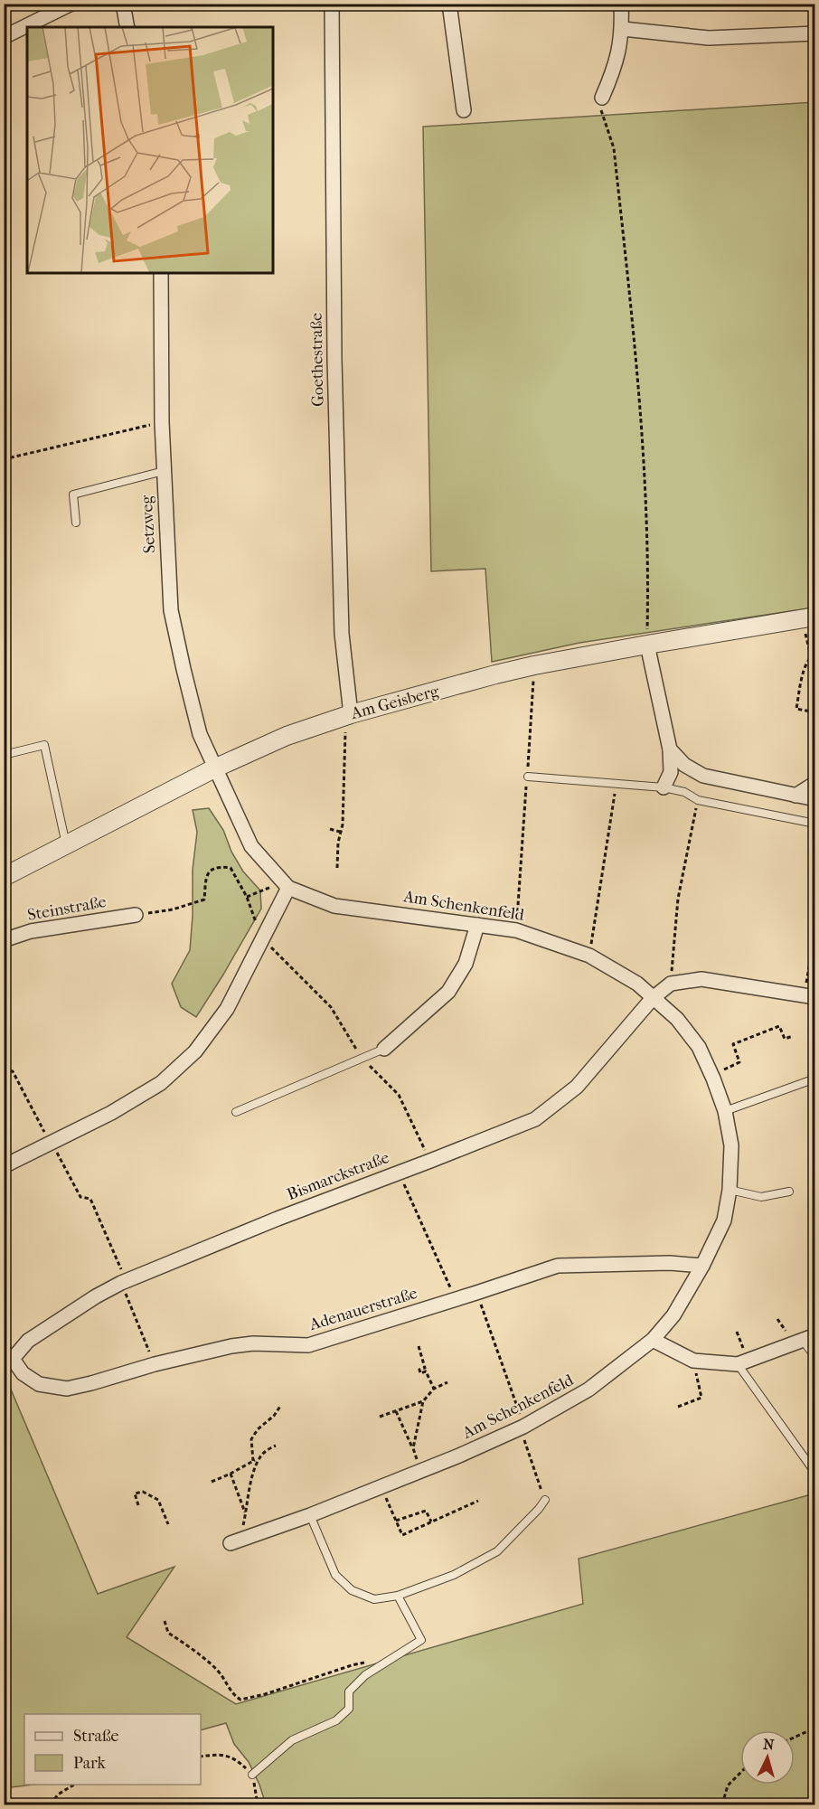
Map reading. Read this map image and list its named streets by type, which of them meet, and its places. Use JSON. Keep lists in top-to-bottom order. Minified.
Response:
{"streets":{"street":["Goethestraße","Setzweg","Am Geisberg","Am Schenkenfeld","Steinstraße","Bismarckstraße","Adenauerstraße"]},"crossings":[["Goethestraße","Am Geisberg"],["Setzweg","Am Geisberg"],["Setzweg","Am Schenkenfeld"],["Am Geisberg","Am Schenkenfeld"],["Am Schenkenfeld","Bismarckstraße"],["Am Schenkenfeld","Adenauerstraße"],["Bismarckstraße","Adenauerstraße"]],"legend":["Straße","Park"],"north":"top"}
